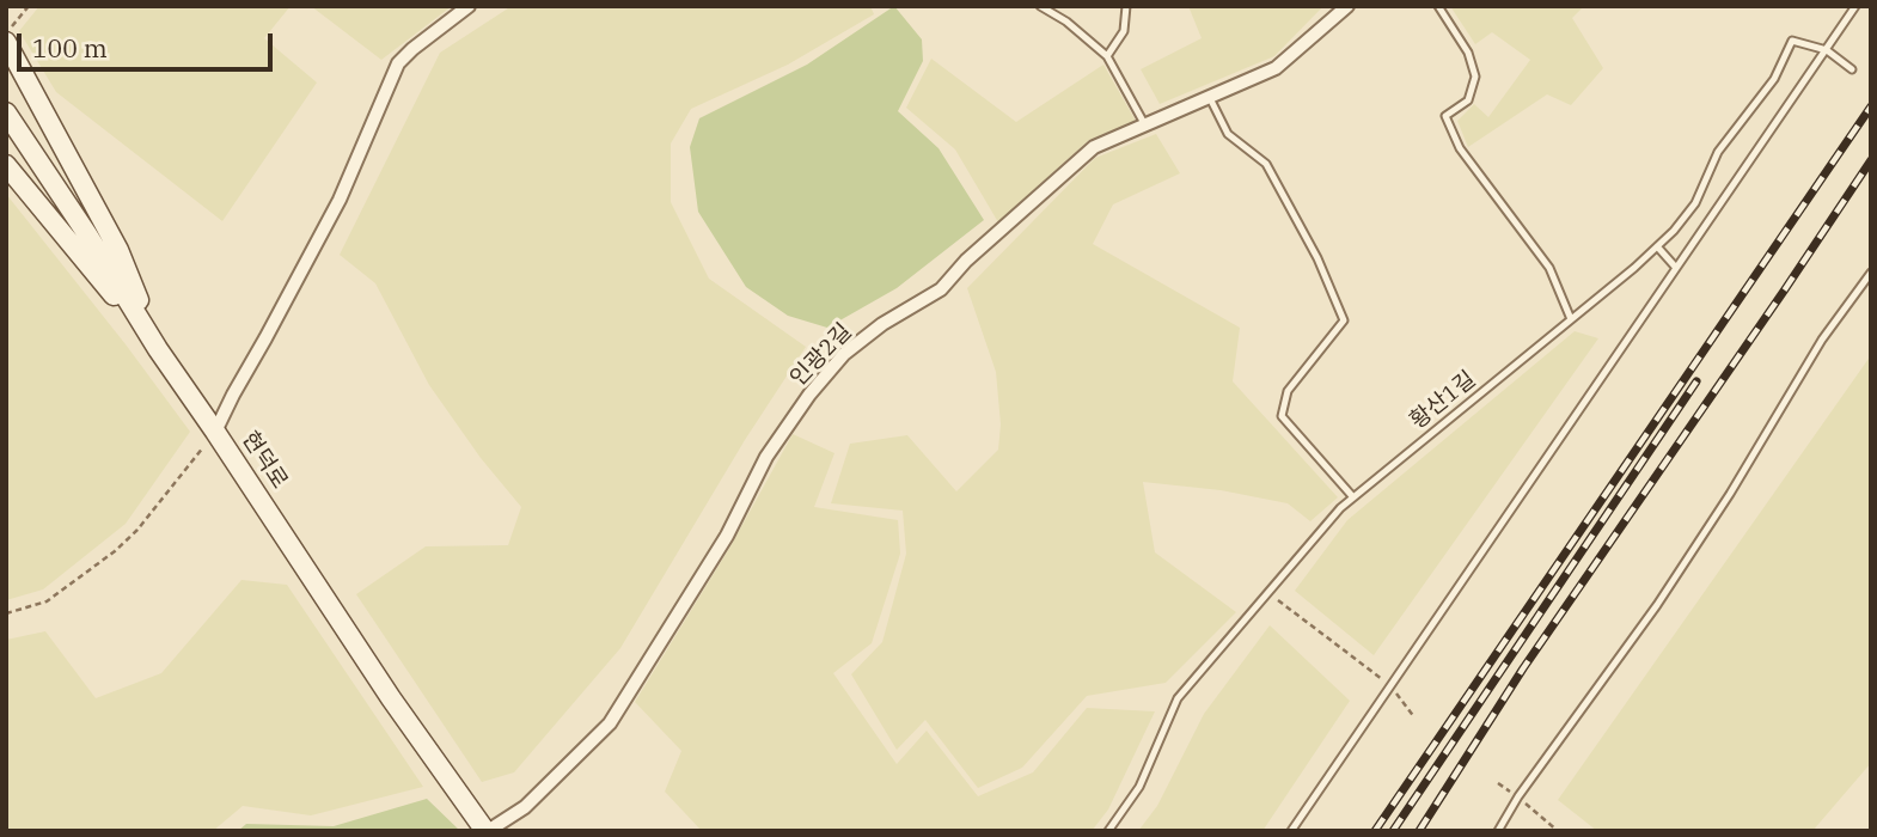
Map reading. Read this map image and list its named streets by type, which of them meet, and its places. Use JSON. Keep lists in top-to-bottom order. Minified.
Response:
{"streets":{"street":["인광2길","현덕로"],"lane":["황산1길"]},"crossings":[["인광2길","현덕로"]],"scale_bar":"100 m"}
